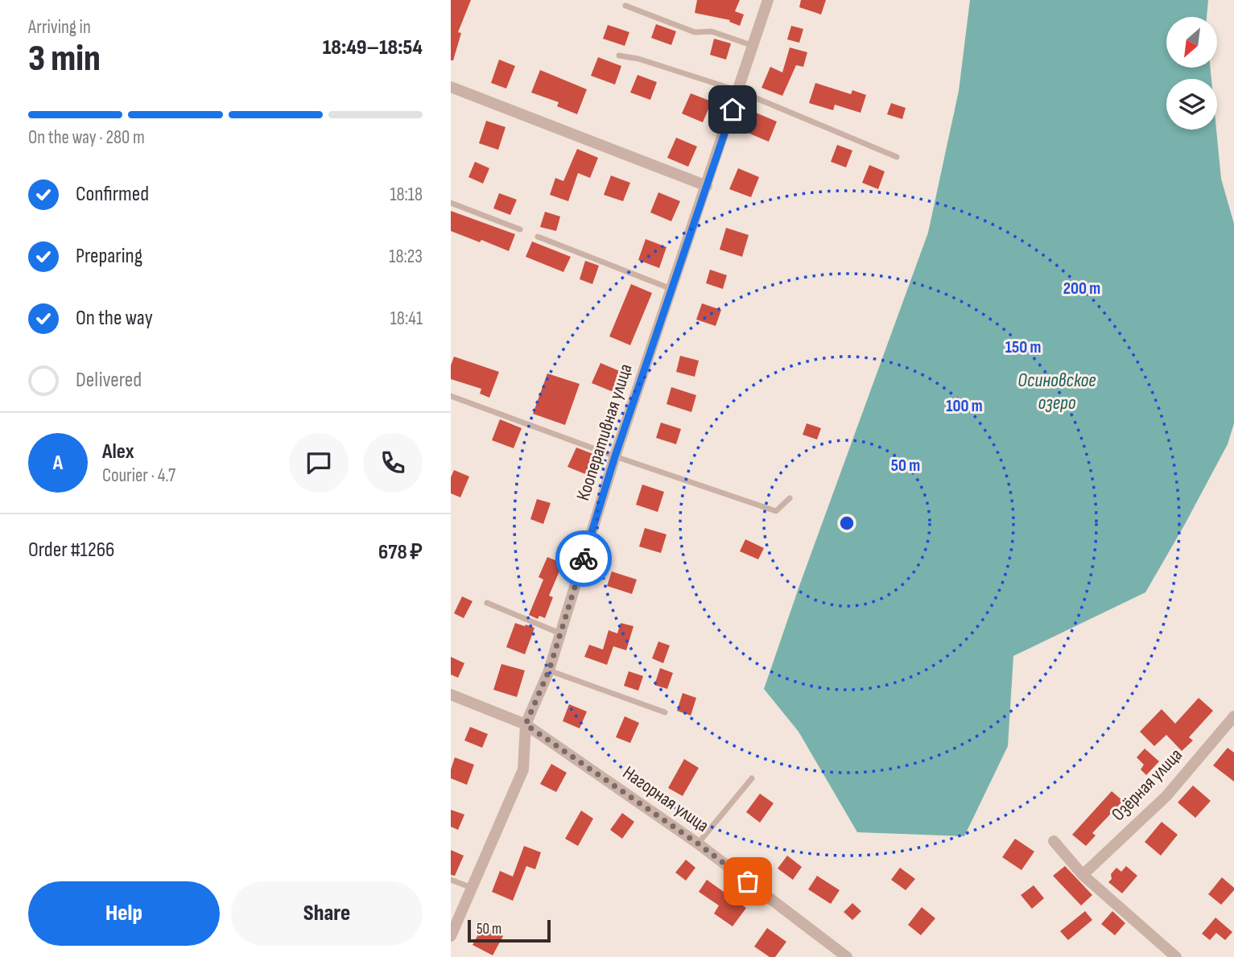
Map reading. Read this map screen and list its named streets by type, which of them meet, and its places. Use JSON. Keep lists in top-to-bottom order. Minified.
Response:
{"streets":{"street":["Кооперативная улица","Озёрная улица","Нагорная улица"]},"crossings":[["Кооперативная улица","Нагорная улица"]],"water":["Осиновское озеро"],"scale_bar":"50 m","north":"bottom left","page":{"heading":["3 min","Arriving in","18:49–18:54"],"panel":["Alex","Courier · 4.7","Order #1266","678 ₽"],"bar":"On the way · 280 m","list":[["Confirmed","18:18"],["Preparing","18:23"],["On the way","18:41"],"Delivered"],"round":"A","buttons":["Help","Share"],"scale":"50 m"},"rings":["200 m","150 m","100 m","50 m"]}
